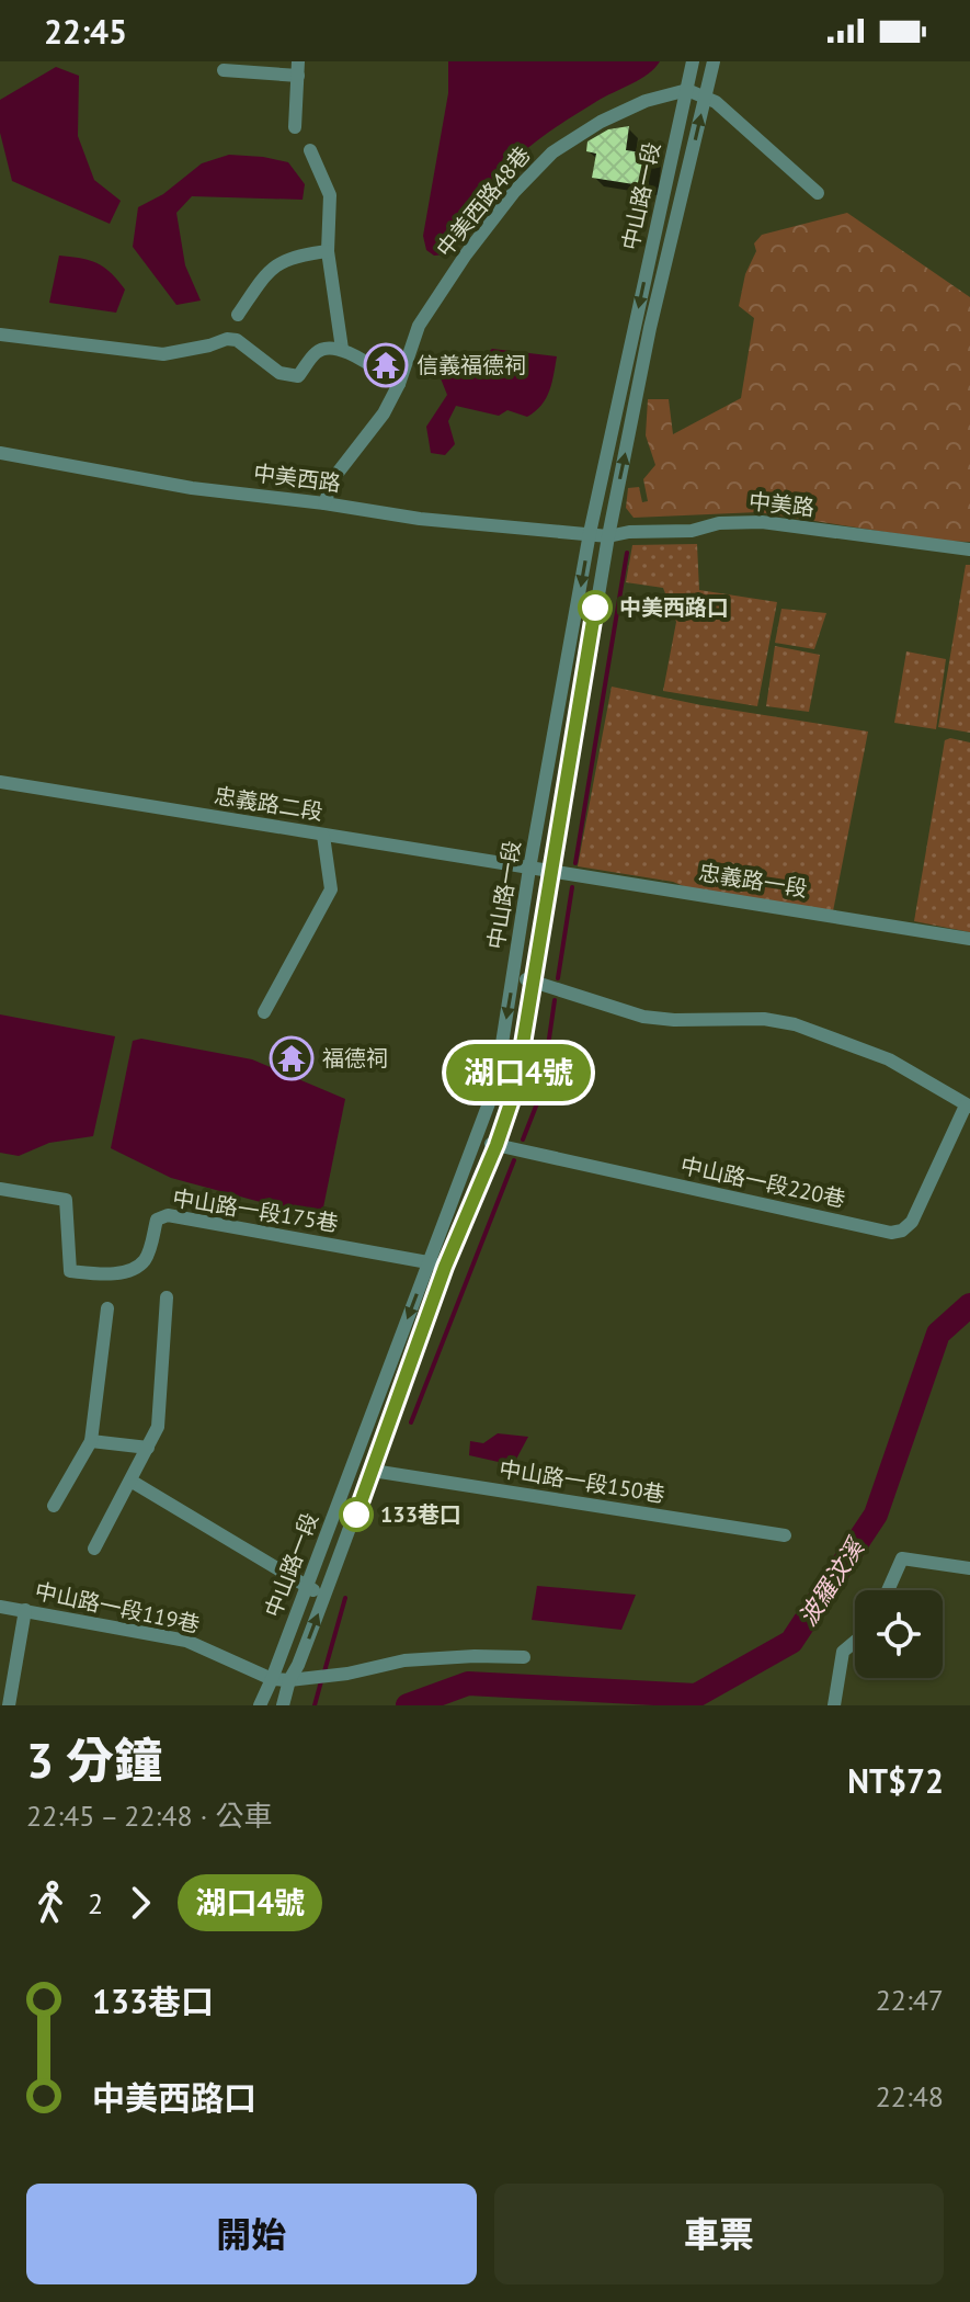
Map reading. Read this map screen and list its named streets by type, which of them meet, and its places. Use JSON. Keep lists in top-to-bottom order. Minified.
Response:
{"streets":{"street":["中山路一段","中美西路48巷","中美西路","中美路","忠義路二段","忠義路一段","中山路一段220巷","中山路一段175巷","中山路一段150巷","中山路一段119巷"]},"crossings":[["中山路一段","中美西路48巷"],["中山路一段","中美西路"],["中山路一段","中美路"],["中山路一段","忠義路二段"],["中山路一段","忠義路一段"],["中山路一段","中山路一段220巷"],["中山路一段","中山路一段175巷"],["中山路一段","中山路一段150巷"],["中山路一段","中山路一段119巷"],["中美西路48巷","中美西路"],["中美西路","中美路"],["忠義路二段","忠義路一段"]],"water":["波羅汶溪"],"places":{"temple":["信義福德祠","福德祠"],"other":["中美西路口","133巷口"]},"lines":["bus line 湖口4號"],"page":{"status":"22:45","on_map":"湖口4號","heading":["3 分鐘","22:45 – 22:48 · 公車","NT$72"],"legs":["2","湖口4號"],"list":[{"name":"133巷口","value":"22:47"},{"name":"中美西路口","value":"22:48"}],"buttons":["開始","車票"]}}
